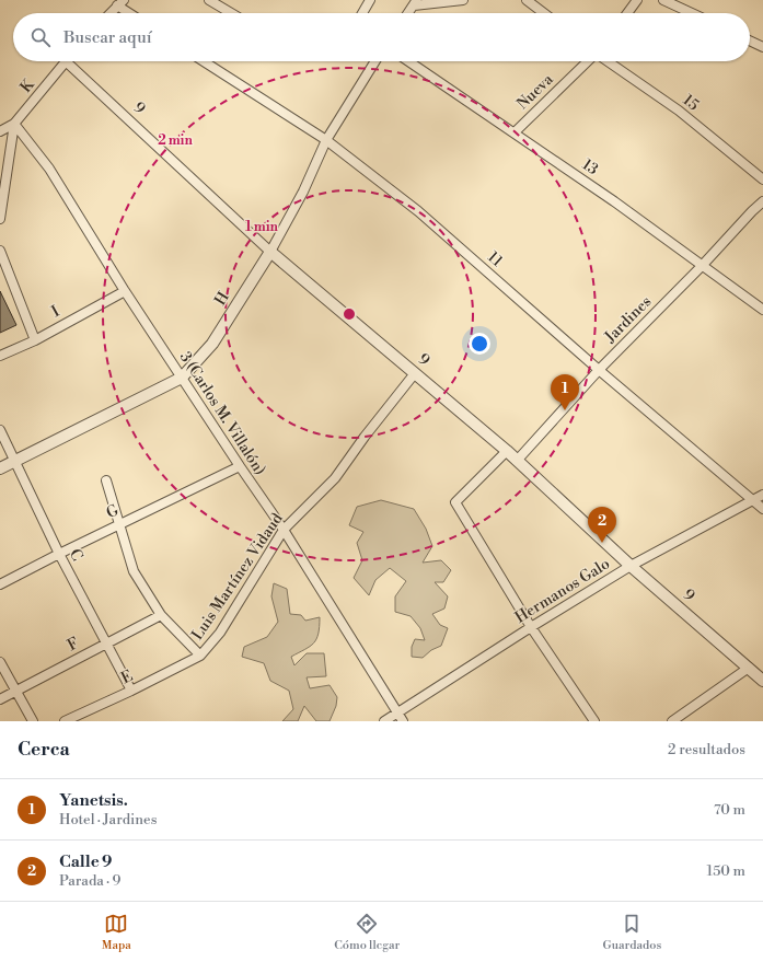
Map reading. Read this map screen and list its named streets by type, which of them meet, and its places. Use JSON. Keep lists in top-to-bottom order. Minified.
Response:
{"streets":{"street":["K","Nueva","15","9","13","11","H","I","Jardines","3 (Carlos M. Villalón)","G","C","Luis Martínez Vidaud","Hermanos Galo","F","E"]},"crossings":[["K","9"],["K","3 (Carlos M. Villalón)"],["Nueva","13"],["9","H"],["9","Jardines"],["9","Luis Martínez Vidaud"],["9","Hermanos Galo"],["13","Jardines"],["11","H"],["11","Jardines"],["11","Hermanos Galo"],["H","3 (Carlos M. Villalón)"],["H","C"],["I","3 (Carlos M. Villalón)"],["3 (Carlos M. Villalón)","G"],["3 (Carlos M. Villalón)","Luis Martínez Vidaud"],["3 (Carlos M. Villalón)","Hermanos Galo"],["G","C"],["C","F"],["C","E"],["Luis Martínez Vidaud","E"]],"page":{"search":"Buscar aquí","pins":["1","2"],"heading":["Cerca","2 resultados"],"list":[{"mark":"1","name":"Yanetsis.","note":"Hotel · Jardines","value":"70 m"},{"mark":"2","name":"Calle 9","note":"Parada · 9","value":"150 m"}],"nav":["Mapa","Cómo llegar","Guardados"]},"rings":["2 min","1 min"]}
